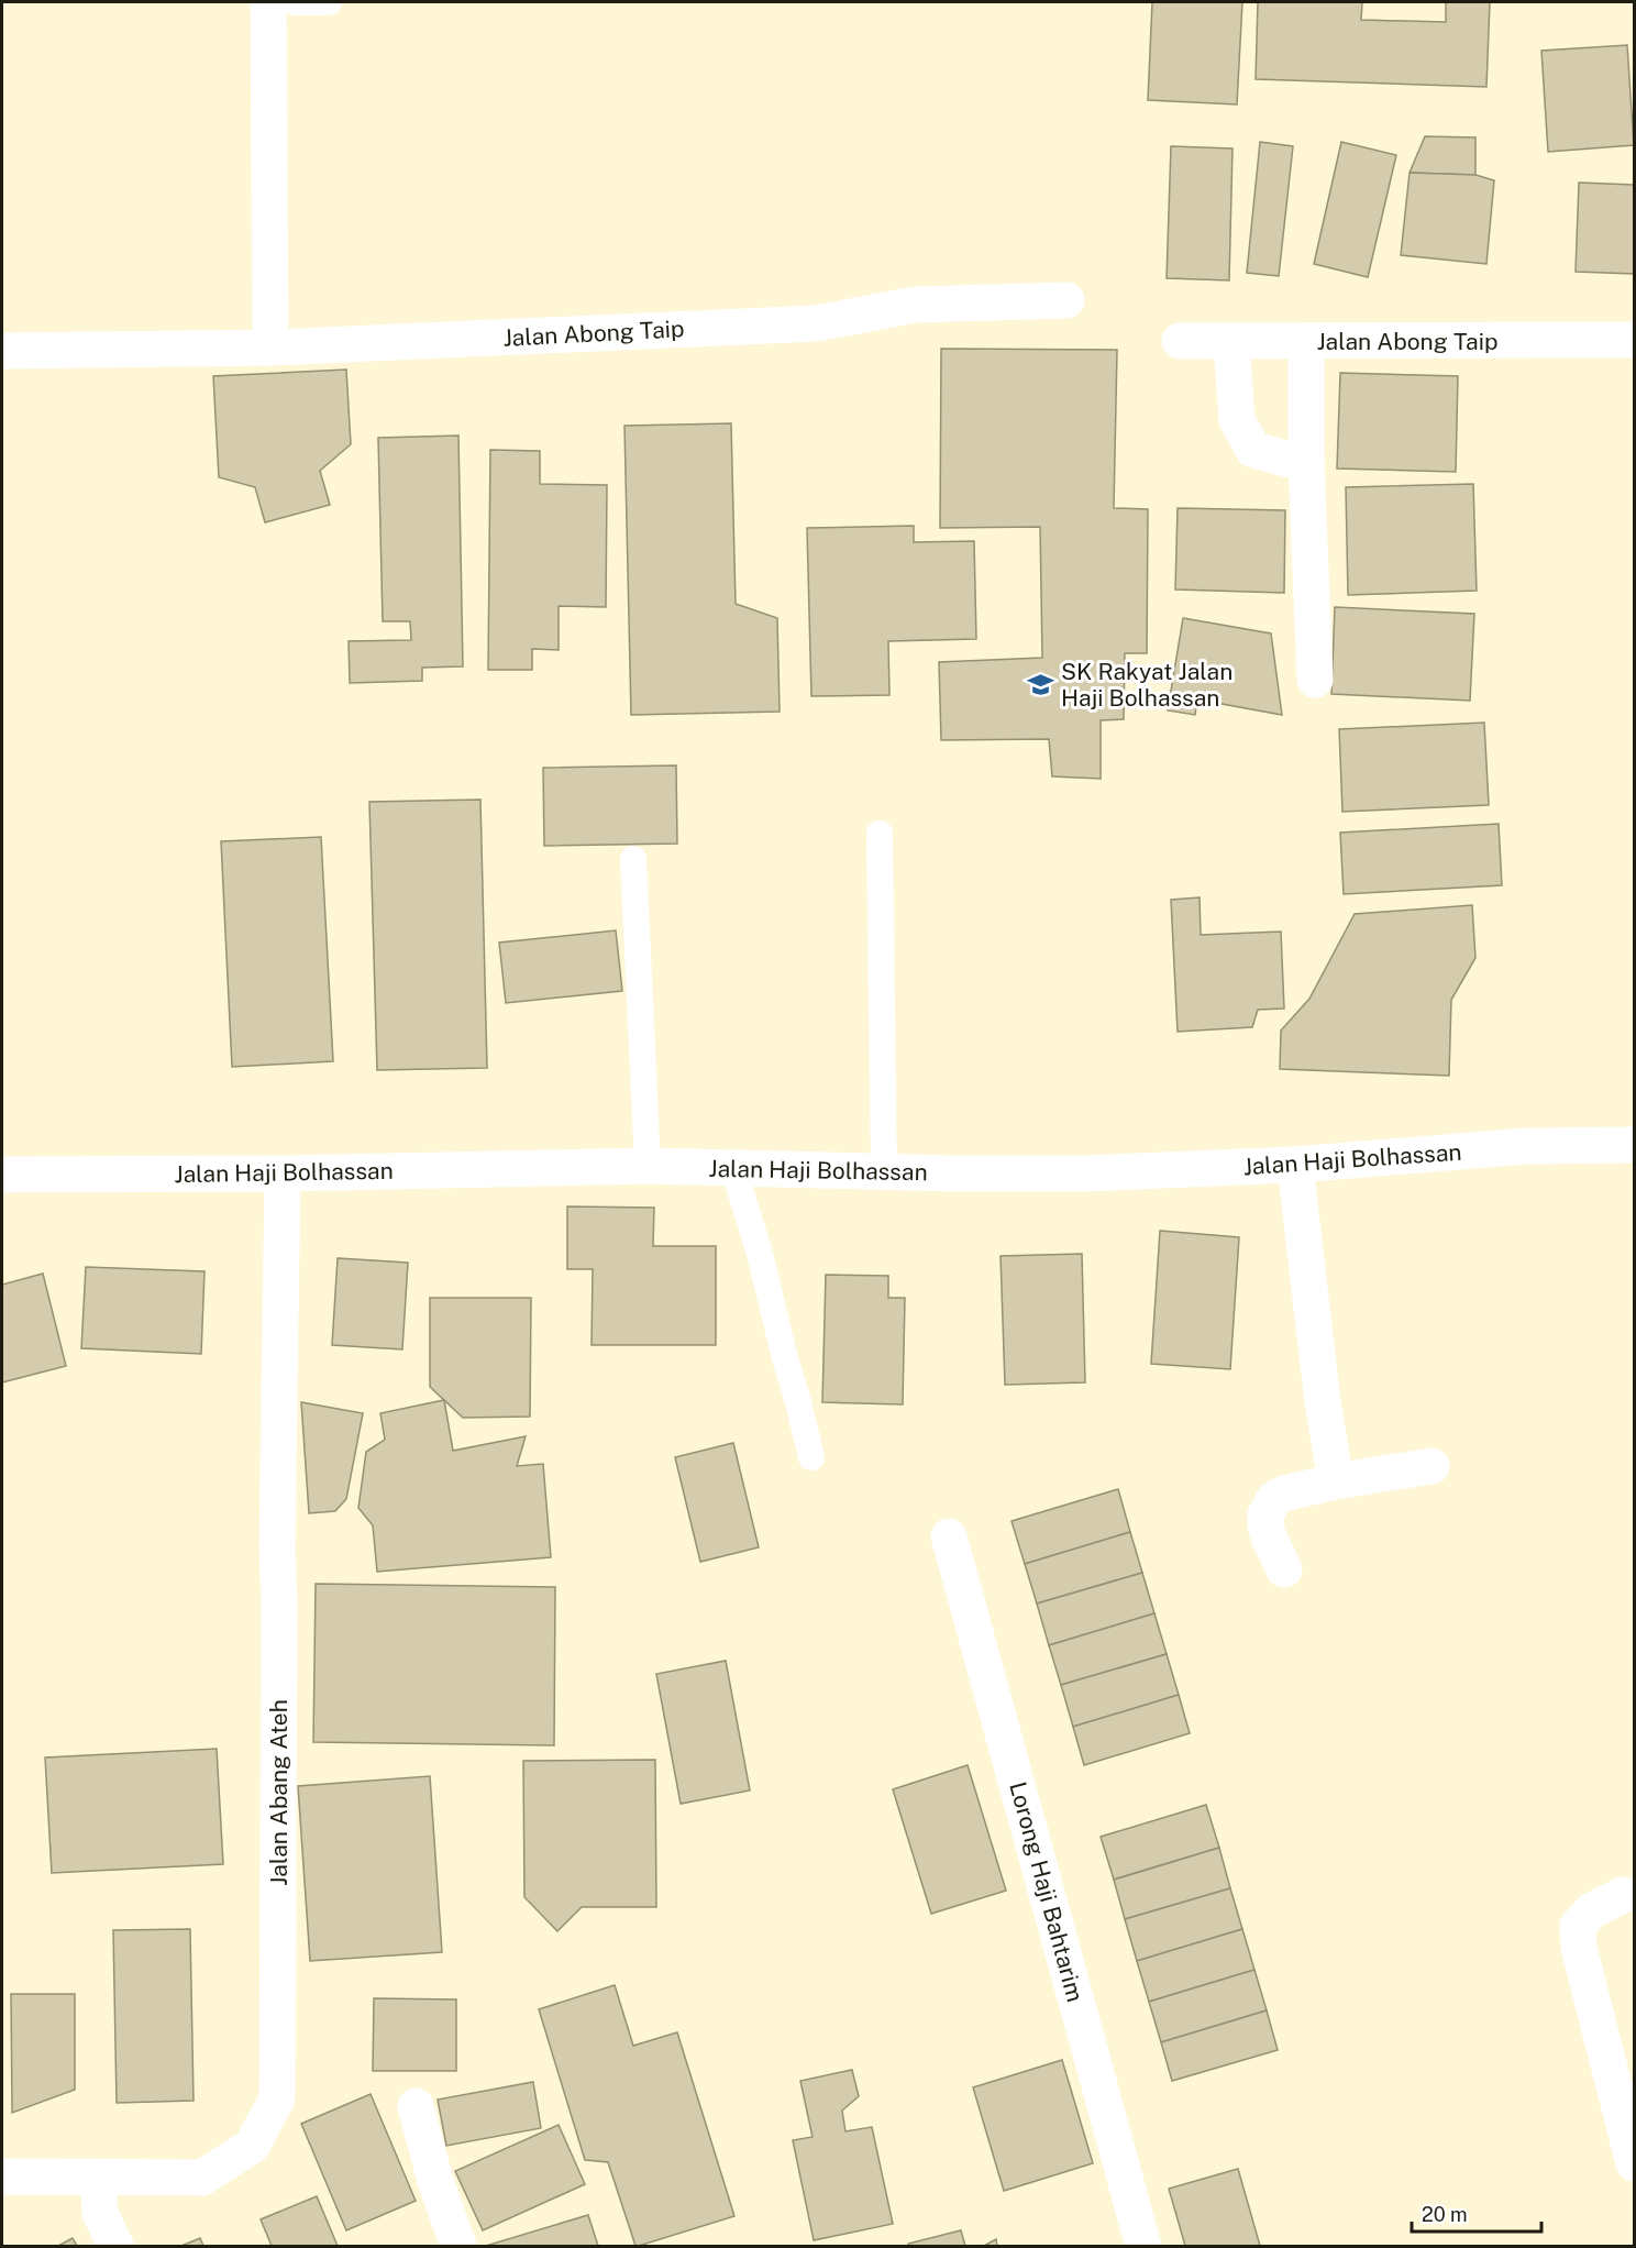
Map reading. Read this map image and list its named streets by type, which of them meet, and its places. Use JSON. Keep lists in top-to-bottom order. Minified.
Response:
{"streets":{"street":["Jalan Abong Taip","Jalan Haji Bolhassan","Jalan Abang Ateh","Lorong Haji Bahtarim"]},"crossings":[["Jalan Haji Bolhassan","Jalan Abang Ateh"]],"places":{"school or university":["SK Rakyat Jalan Haji Bolhassan"]},"scale_bar":"20 m"}
